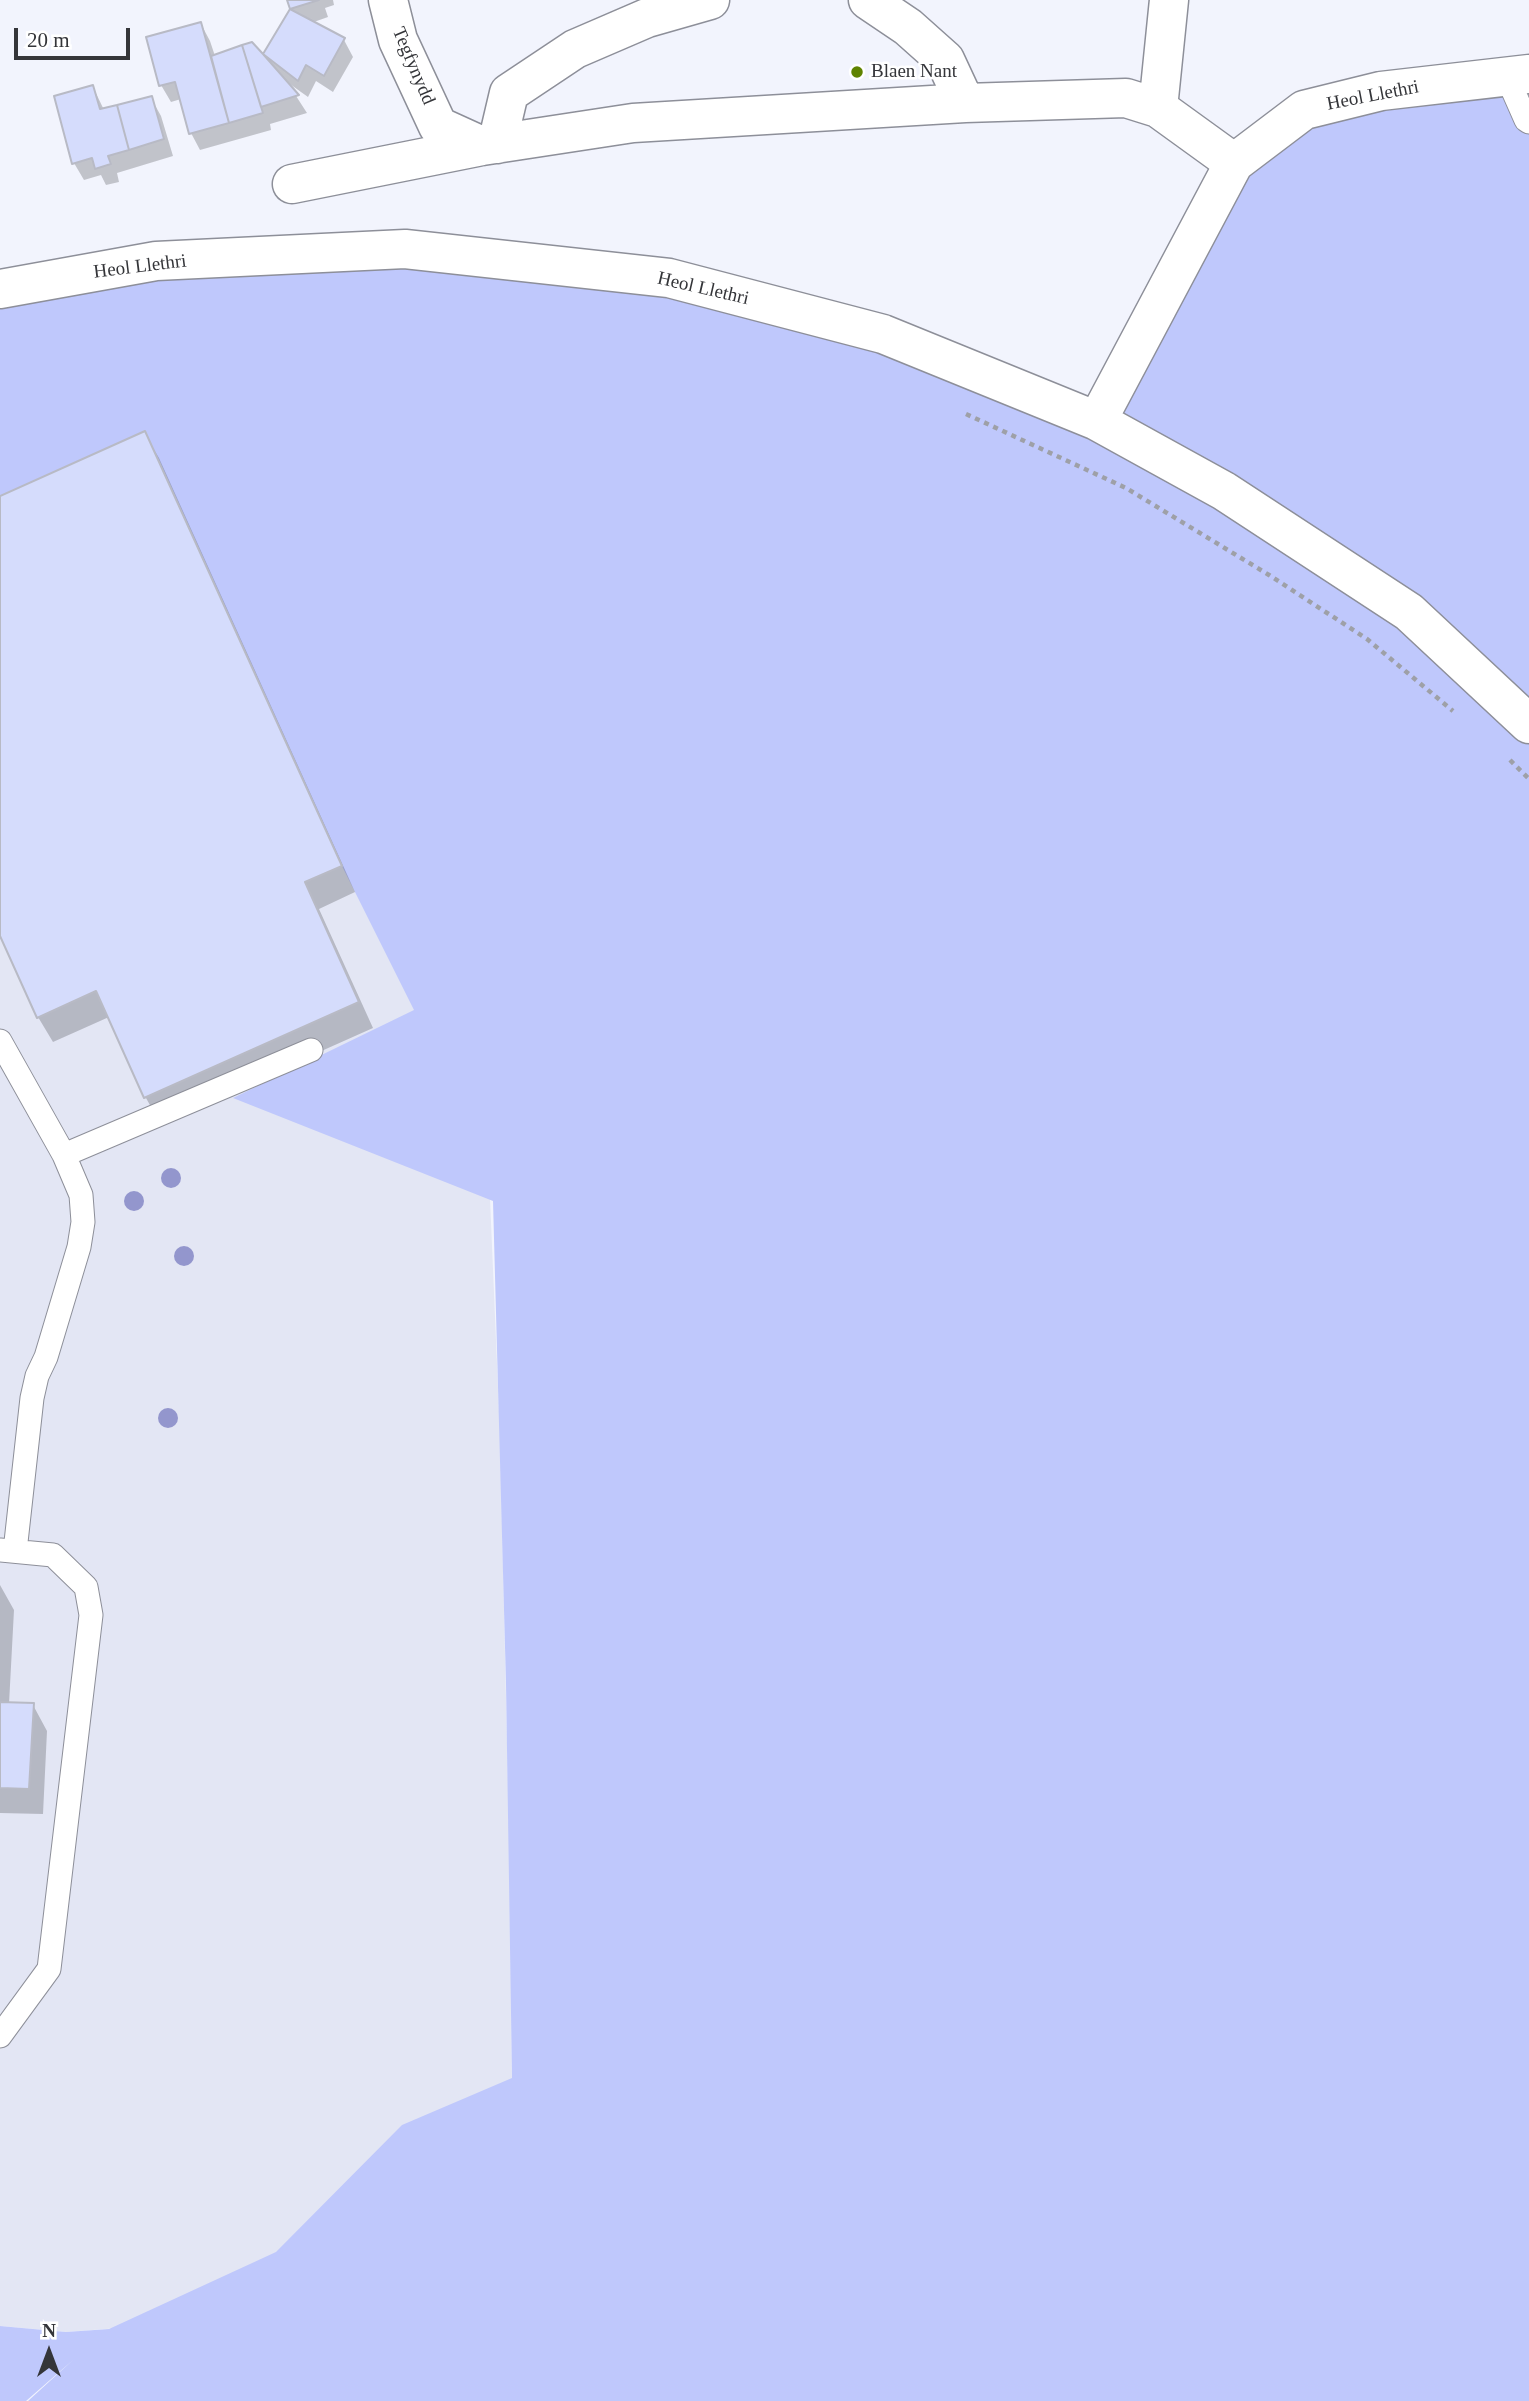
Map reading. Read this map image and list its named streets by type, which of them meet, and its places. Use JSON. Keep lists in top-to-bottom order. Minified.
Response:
{"streets":{"street":["Tegfynydd","Heol Llethri"]},"places":["Blaen Nant"],"scale_bar":"20 m","north":"top"}
